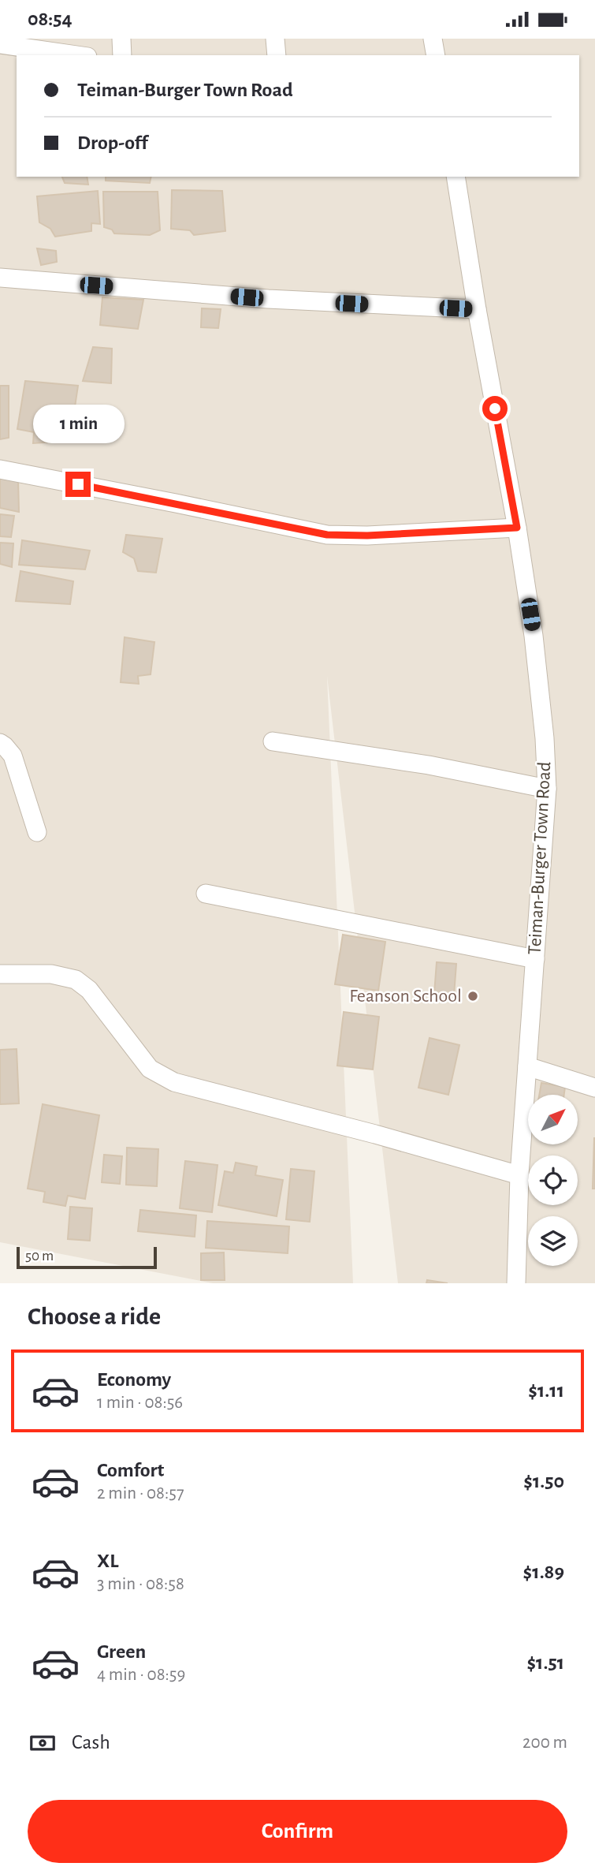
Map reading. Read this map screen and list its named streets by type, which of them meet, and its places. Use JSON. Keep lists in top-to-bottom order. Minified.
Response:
{"streets":{"street":["Teiman-Burger Town Road"]},"places":["Feanson School"],"scale_bar":"50 m","north":"top right","page":{"status":"08:54","banner":["Teiman-Burger Town Road","Drop-off"],"bubble":"1 min","scale":"50 m","heading":"Choose a ride","list":[{"name":"Economy","note":"1 min · 08:56","value":"$1.11"},{"name":"Comfort","note":"2 min · 08:57","value":"$1.50"},{"name":"XL","note":"3 min · 08:58","value":"$1.89"},{"name":"Green","note":"4 min · 08:59","value":"$1.51"}],"pay":["Cash","200 m"],"buttons":"Confirm"}}
